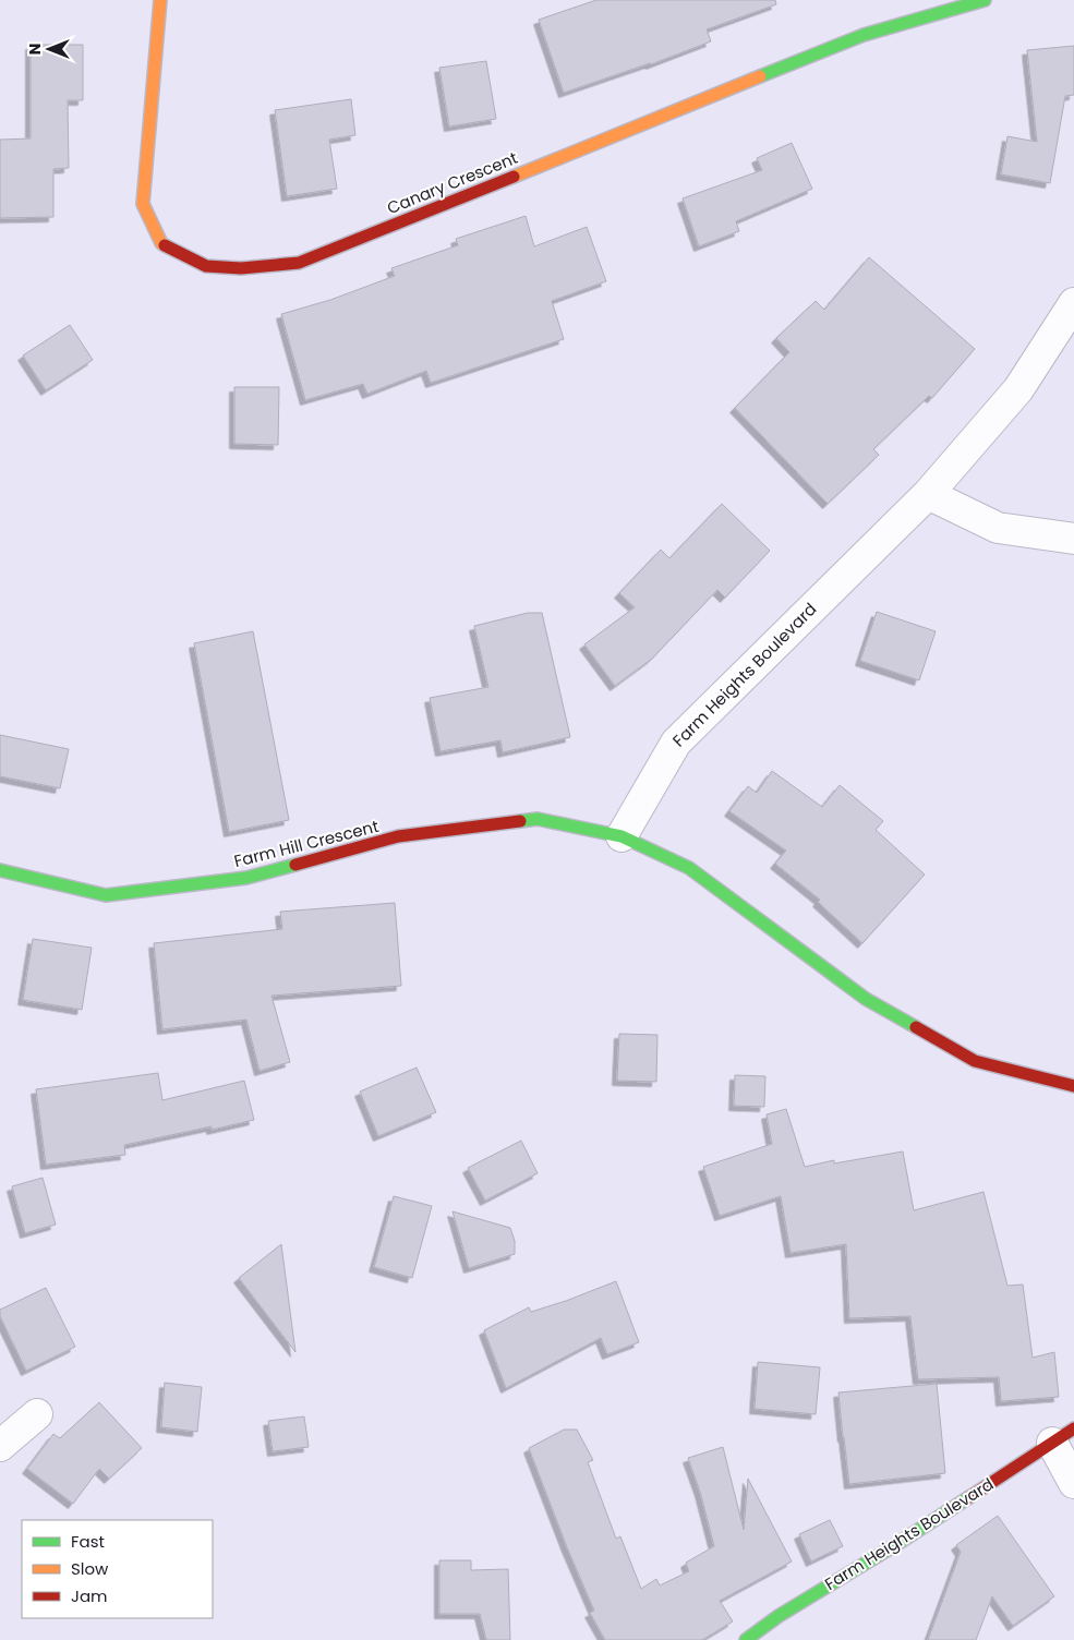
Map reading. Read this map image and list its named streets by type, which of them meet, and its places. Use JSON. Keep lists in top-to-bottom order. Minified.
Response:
{"streets":{"street":["Canary Crescent","Farm Heights Boulevard","Farm Hill Crescent"]},"crossings":[["Farm Heights Boulevard","Farm Hill Crescent"]],"legend":["Fast","Slow","Jam"],"north":"left"}
